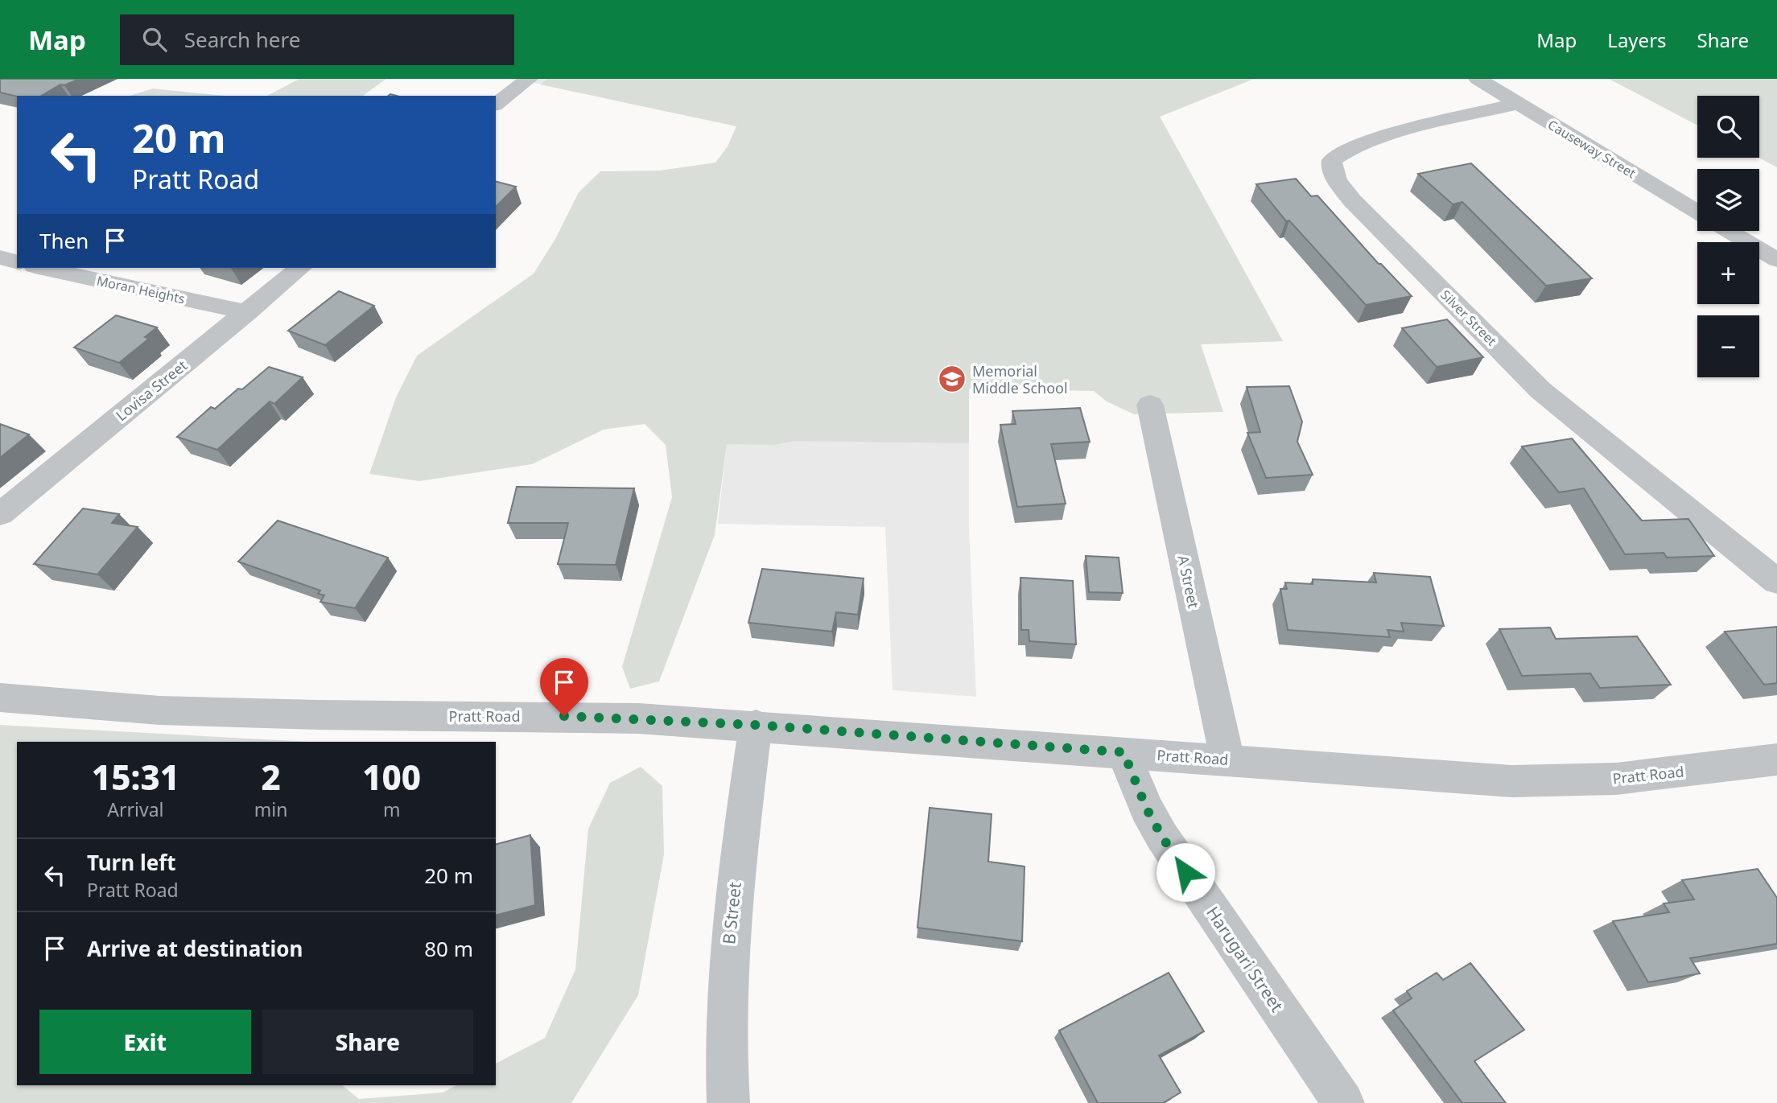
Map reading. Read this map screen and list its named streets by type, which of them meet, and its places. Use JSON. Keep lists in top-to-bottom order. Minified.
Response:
{"streets":{"street":["Causeway Street","Moran Heights","Silver Street","Lovisa Street","A Street","Pratt Road","B Street","Harugari Street"]},"crossings":[["Causeway Street","Silver Street"],["Moran Heights","Lovisa Street"],["A Street","Pratt Road"],["Pratt Road","B Street"],["Pratt Road","Harugari Street"]],"places":{"school or university":["Memorial Middle School"]},"page":{"header":"Map","search":"Search here","nav":["Map","Layers","Share"],"map_buttons":["+","−"],"turn":["20 m","Pratt Road"],"then":"Then","eta":["15:31","Arrival","2","min","100","m"],"list":[{"name":"Turn left","note":"Pratt Road","value":"20 m"},{"name":"Arrive at destination","value":"80 m"}],"buttons":["Exit","Share"]}}
